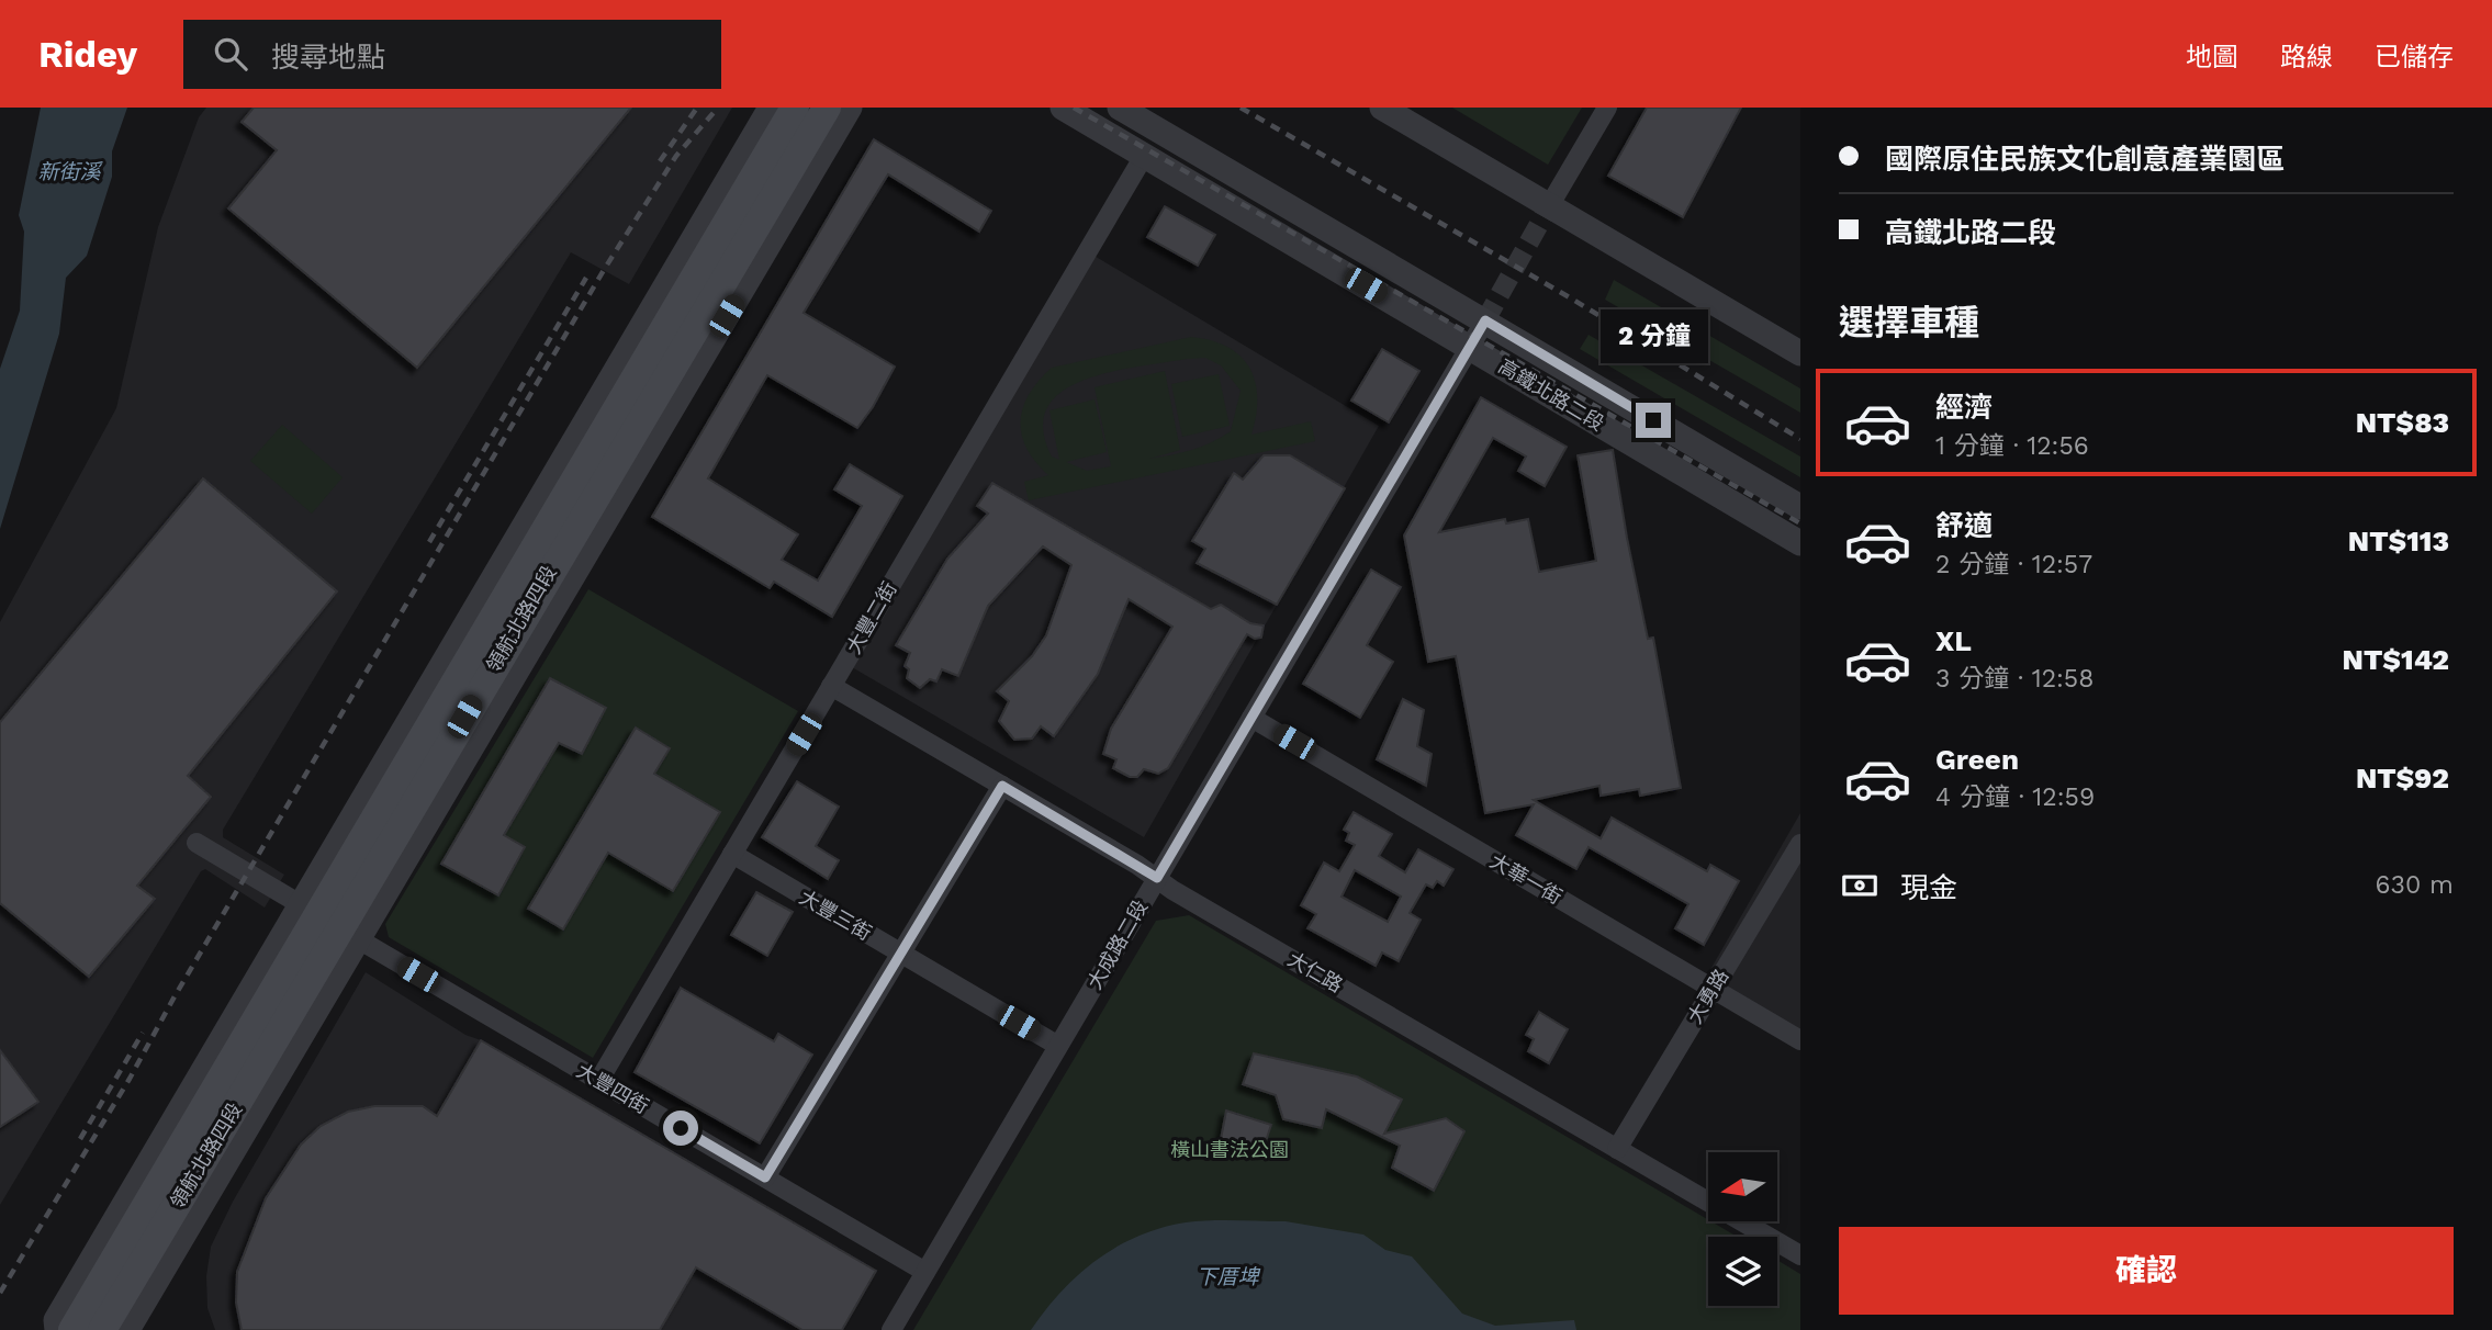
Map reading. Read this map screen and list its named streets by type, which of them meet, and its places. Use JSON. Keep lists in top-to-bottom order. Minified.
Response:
{"streets":{"main road":["領航北路四段"],"street":["高鐵北路二段","大豐二街","大華一街","大豐三街","大成路二段","大仁路","大勇路","大豐四街"]},"crossings":[["高鐵北路二段","大豐二街"],["高鐵北路二段","大成路二段"],["大豐二街","大豐三街"],["大豐二街","大仁路"],["大豐二街","大豐四街"],["領航北路四段","大豐四街"],["大華一街","大成路二段"],["大華一街","大勇路"],["大豐三街","大成路二段"],["大成路二段","大仁路"],["大成路二段","大豐四街"],["大仁路","大勇路"]],"water":["新街溪","下厝埤"],"parks":["橫山書法公園"],"north":"left","page":{"header":"Ridey","search":"搜尋地點","nav":["地圖","路線","已儲存"],"banner":["國際原住民族文化創意產業園區","高鐵北路二段"],"heading":"選擇車種","bubble":"2 分鐘","list":[{"name":"經濟","note":"1 分鐘 · 12:56","value":"NT$83"},{"name":"舒適","note":"2 分鐘 · 12:57","value":"NT$113"},{"name":"XL","note":"3 分鐘 · 12:58","value":"NT$142"},{"name":"Green","note":"4 分鐘 · 12:59","value":"NT$92"}],"pay":["現金","630 m"],"buttons":"確認"}}
